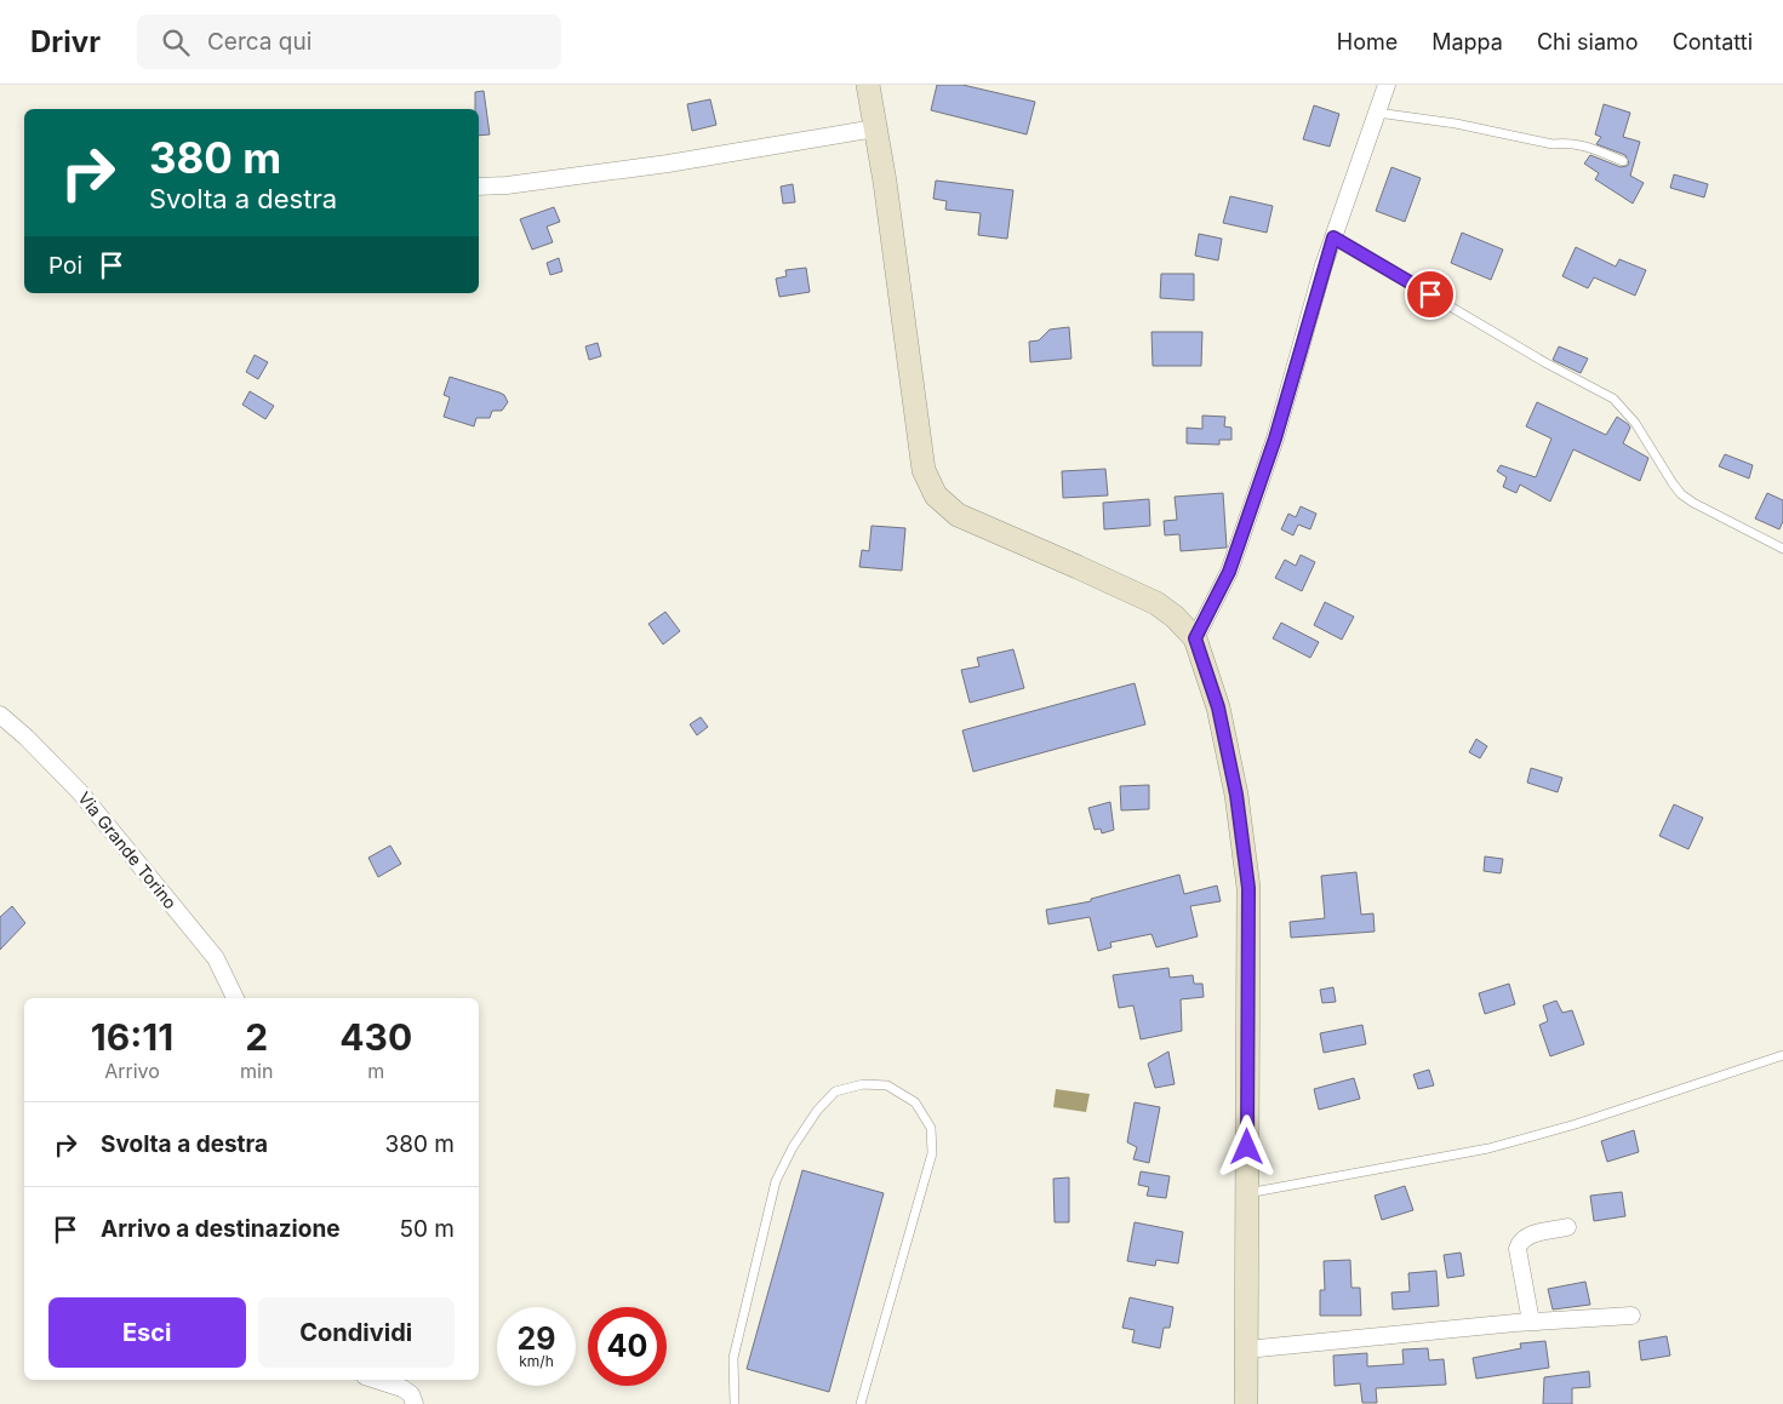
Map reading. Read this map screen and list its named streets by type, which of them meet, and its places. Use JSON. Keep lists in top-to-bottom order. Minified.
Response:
{"streets":{"street":["Via Grande Torino"]},"page":{"header":"Drivr","search":"Cerca qui","nav":["Home","Mappa","Chi siamo","Contatti"],"turn":["380 m","Svolta a destra"],"then":"Poi","eta":["16:11","Arrivo","2","min","430","m"],"list":[{"name":"Svolta a destra","value":"380 m"},{"name":"Arrivo a destinazione","value":"50 m"}],"buttons":["Esci","Condividi"],"speed":"29 km/h","limit":"40"}}
